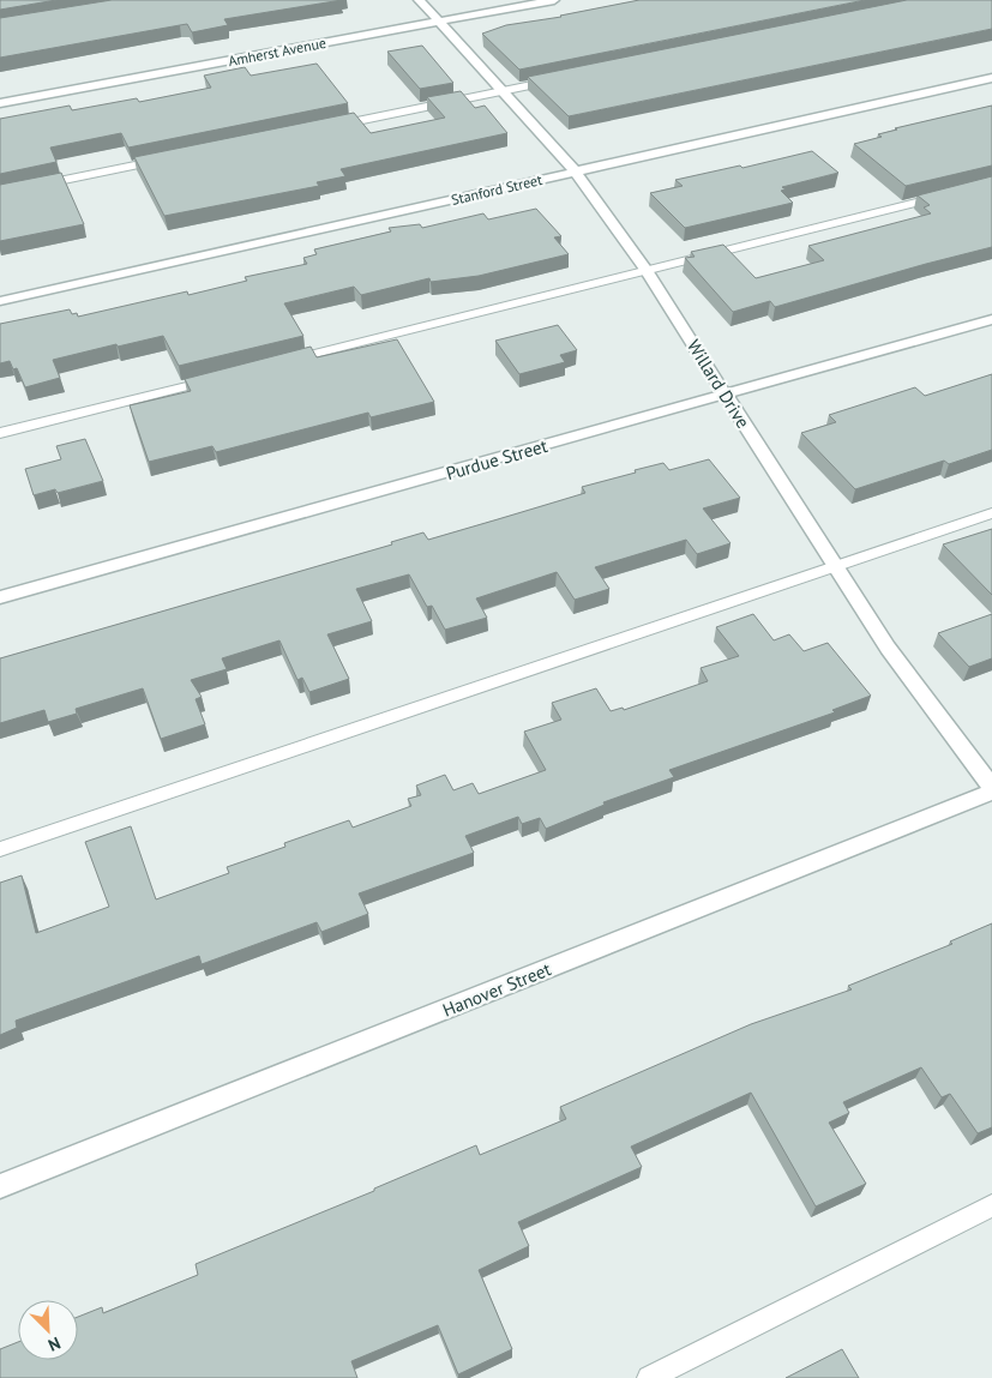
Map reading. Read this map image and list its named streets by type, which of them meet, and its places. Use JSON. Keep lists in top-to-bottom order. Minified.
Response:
{"streets":{"street":["Amherst Avenue","Stanford Street","Willard Drive","Purdue Street","Hanover Street"]},"crossings":[["Amherst Avenue","Willard Drive"],["Stanford Street","Willard Drive"],["Willard Drive","Purdue Street"],["Willard Drive","Hanover Street"]],"north":"bottom right"}
